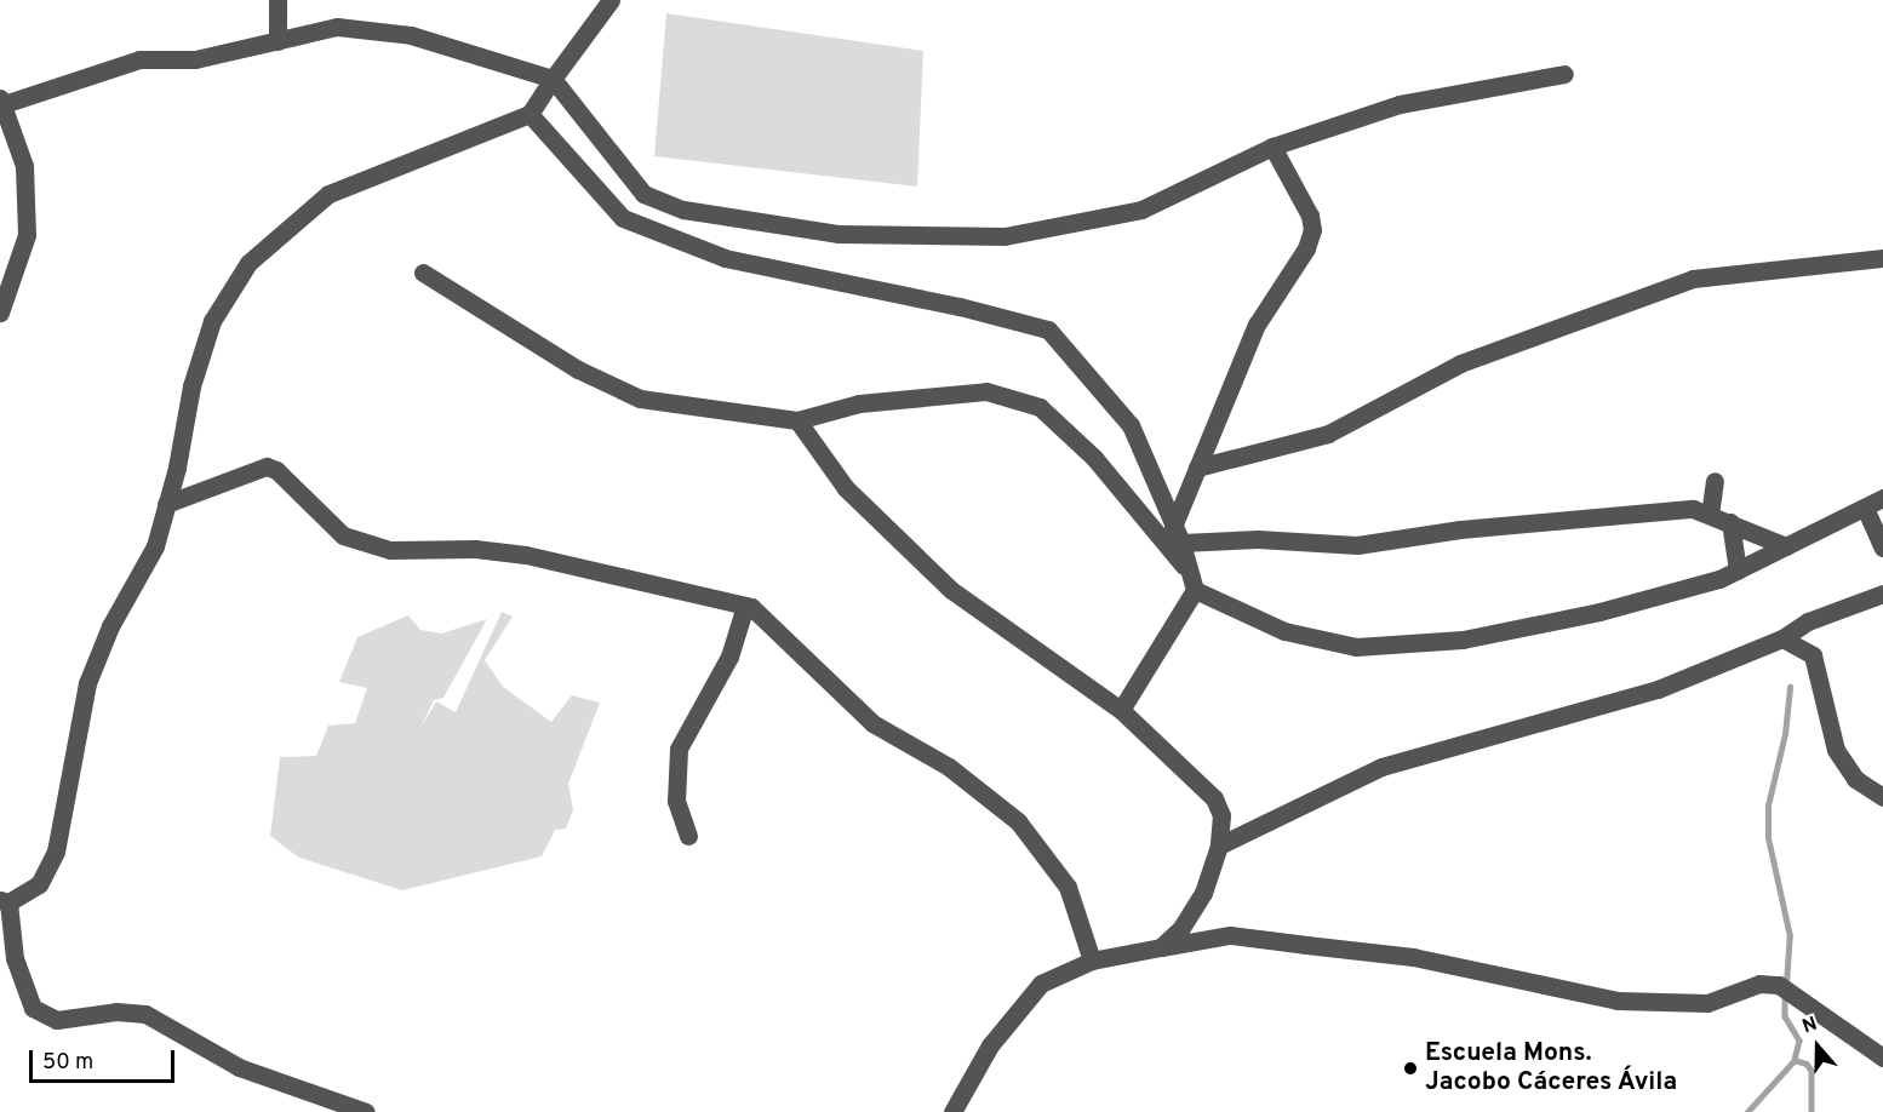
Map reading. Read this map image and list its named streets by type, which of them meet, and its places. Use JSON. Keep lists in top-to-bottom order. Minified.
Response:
{"places":["Escuela Mons. Jacobo Cáceres Ávila"],"scale_bar":"50 m","north":"top"}
